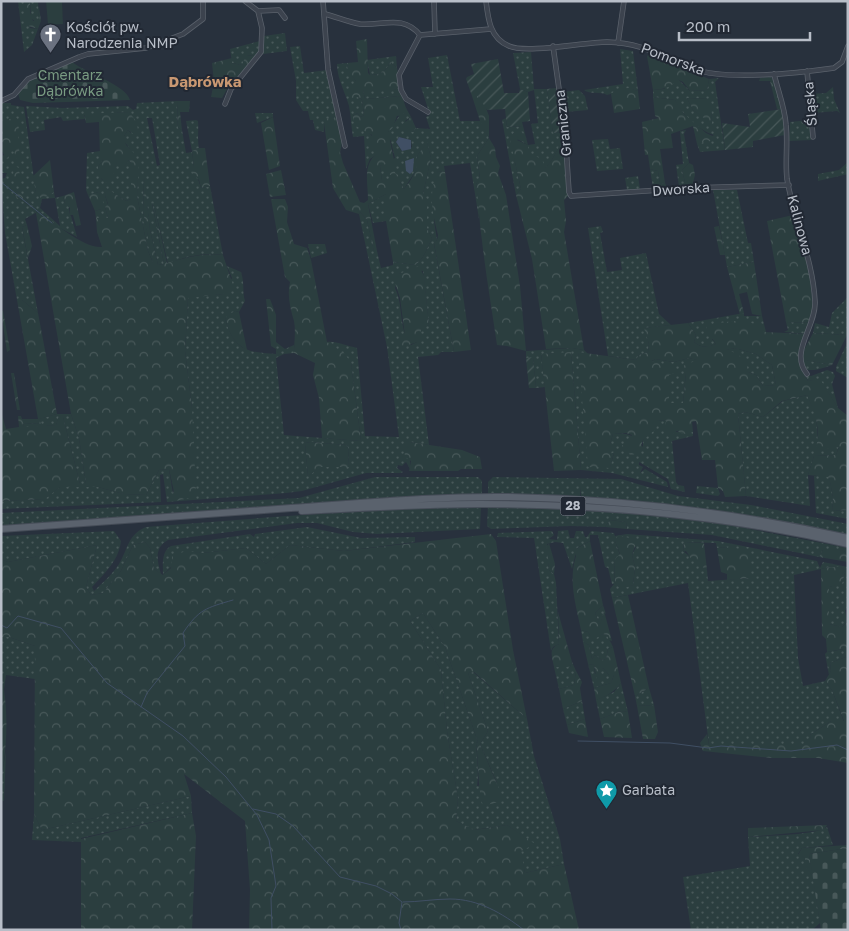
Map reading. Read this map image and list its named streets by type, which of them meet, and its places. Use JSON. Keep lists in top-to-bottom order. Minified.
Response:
{"streets":{"main road":["28"],"street":["Pomorska","Śląska","Graniczna","Dworska","Kalinowa"]},"crossings":[["Pomorska","Śląska"],["Pomorska","Graniczna"],["Pomorska","Kalinowa"],["Graniczna","Dworska"],["Dworska","Kalinowa"]],"districts":["Dąbrówka"],"parks":["Cmentarz Dąbrówka"],"places":{"church":["Kościół pw. Narodzenia NMP"],"place":["Garbata"]},"scale_bar":"200 m"}
